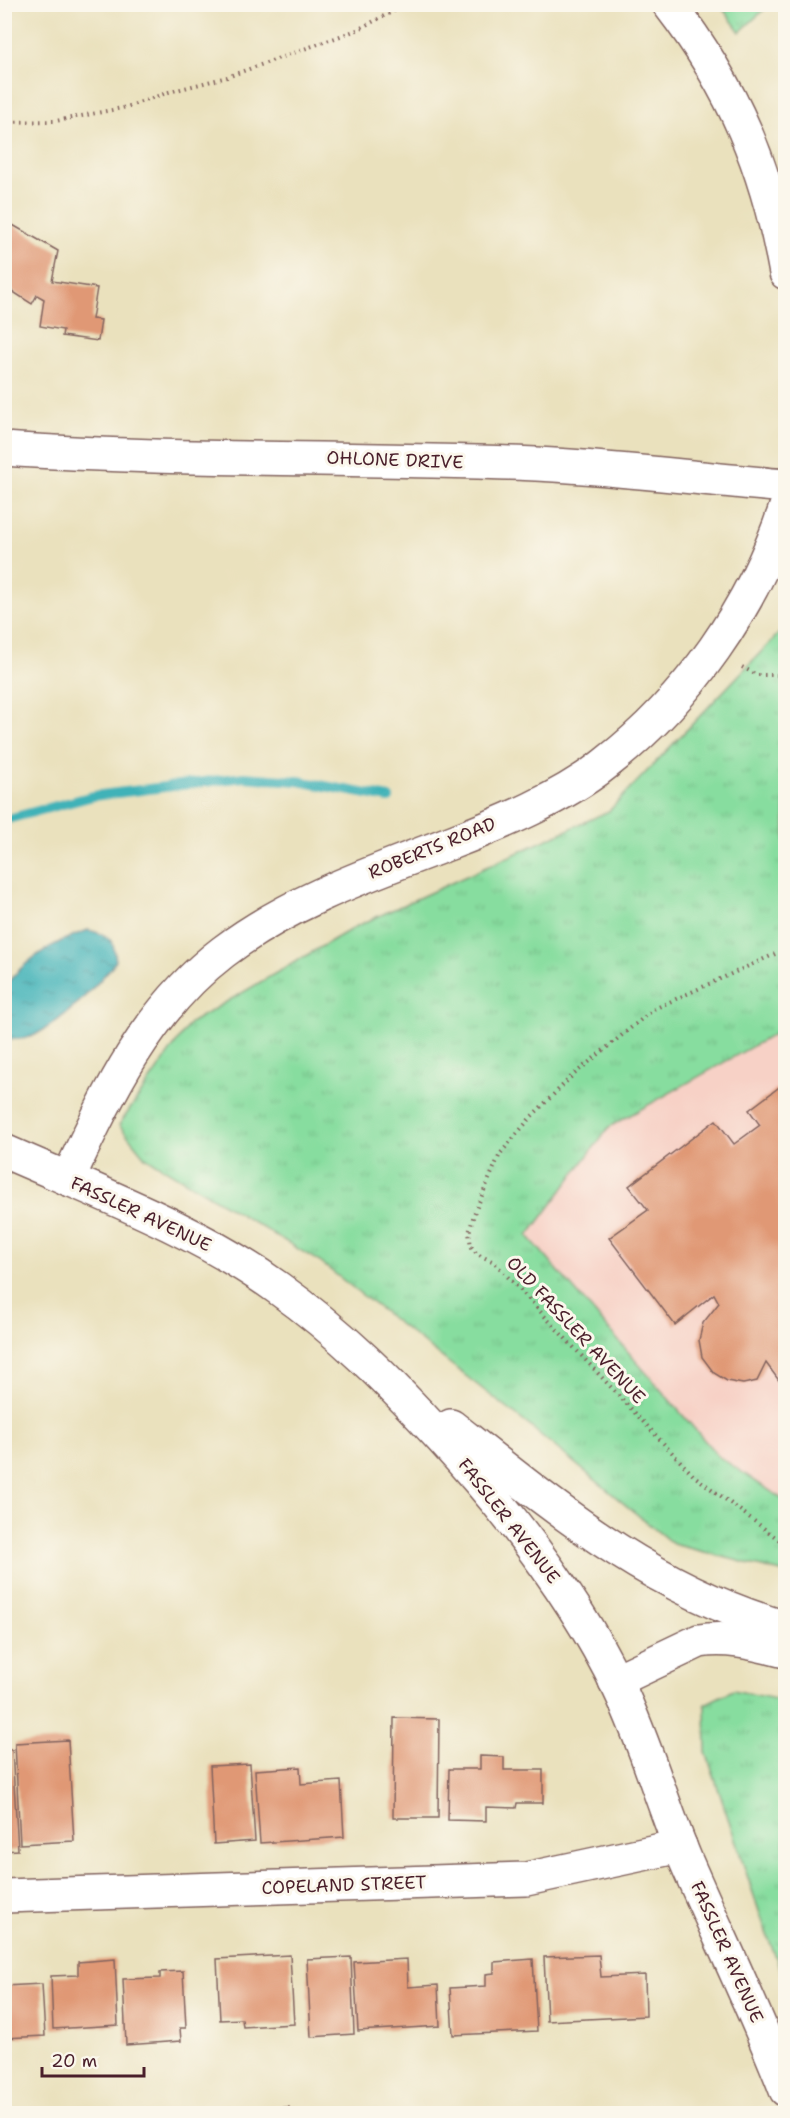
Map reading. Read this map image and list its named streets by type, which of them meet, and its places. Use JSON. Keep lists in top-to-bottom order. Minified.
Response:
{"streets":{"street":["OHLONE DRIVE","ROBERTS ROAD","FASSLER AVENUE","COPELAND STREET"],"path":["OLD FASSLER AVENUE"]},"crossings":[["ROBERTS ROAD","FASSLER AVENUE"],["FASSLER AVENUE","COPELAND STREET"]],"scale_bar":"20 m"}
